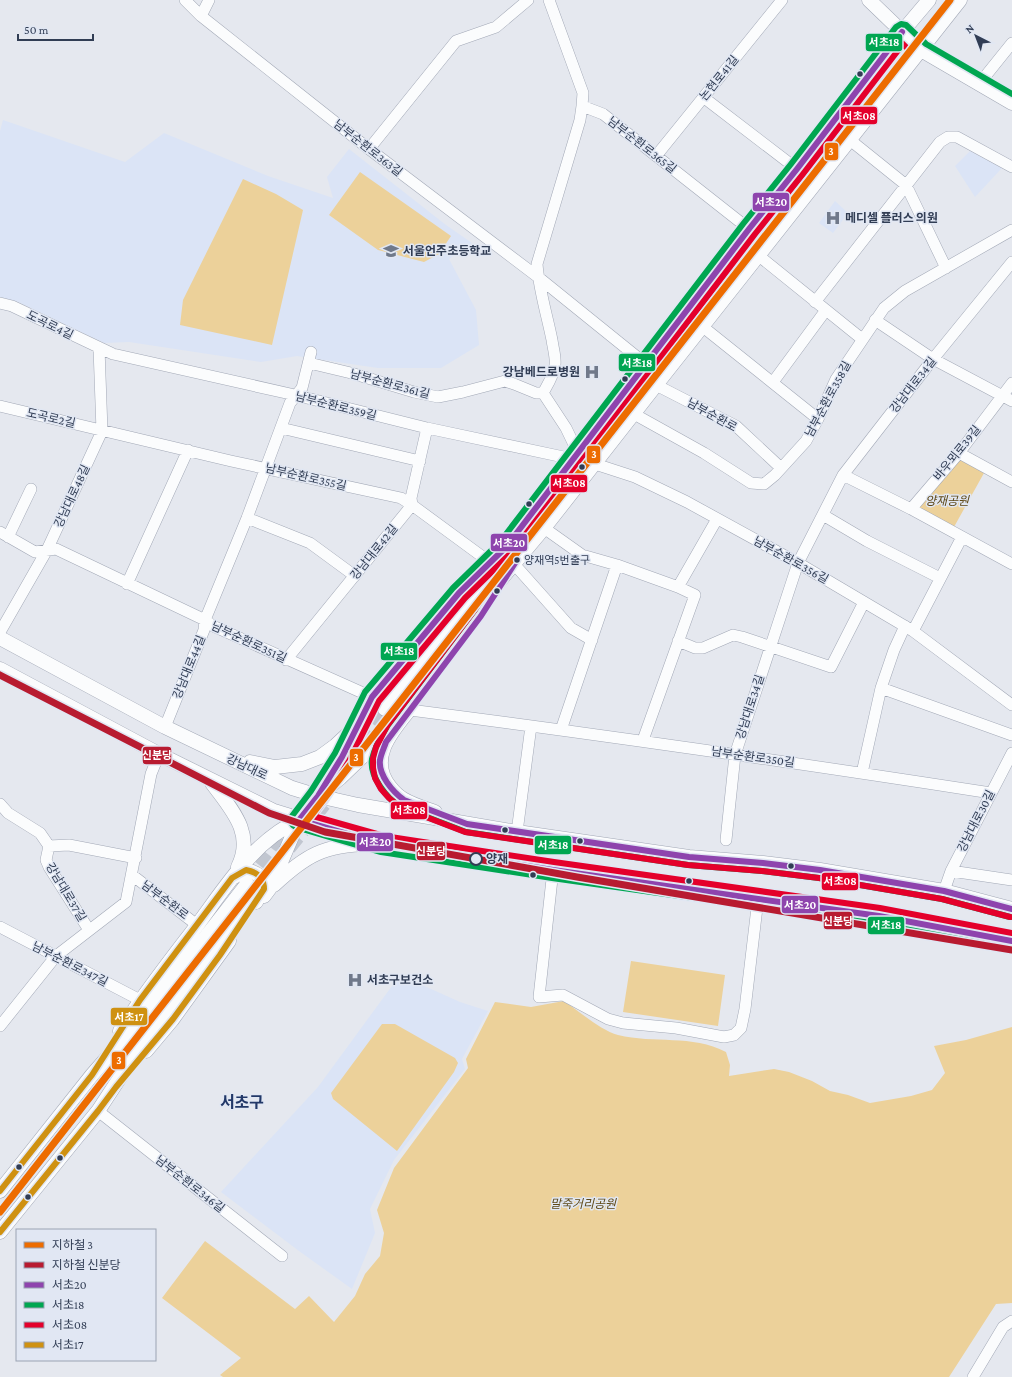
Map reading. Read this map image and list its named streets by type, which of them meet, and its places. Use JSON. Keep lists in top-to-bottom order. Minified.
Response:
{"streets":{"main road":["강남대로"],"street":["논현로41길","남부순환로365길","남부순환로363길","도곡로4길","남부순환로361길","강남대로34길","남부순환로358길","남부순환로359길","남부순환로","도곡로2길","바우뫼로39길","남부순환로355길","강남대로48길","강남대로42길","남부순환로356길","남부순환로351길","강남대로44길","남부순환로350길","강남대로30길","강남대로37길","남부순환로347길","남부순환로346길"]},"crossings":[["논현로41길","남부순환로365길"],["도곡로4길","남부순환로359길"],["도곡로4길","강남대로48길"],["남부순환로361길","강남대로44길"],["강남대로34길","남부순환로356길"],["강남대로34길","남부순환로350길"],["남부순환로358길","남부순환로"],["남부순환로359길","강남대로48길"],["남부순환로359길","강남대로44길"],["남부순환로","강남대로37길"],["도곡로2길","남부순환로355길"],["도곡로2길","강남대로48길"],["남부순환로355길","강남대로48길"],["남부순환로355길","강남대로42길"],["남부순환로355길","강남대로44길"],["강남대로48길","남부순환로351길"],["강남대로42길","남부순환로351길"],["남부순환로351길","강남대로44길"],["강남대로44길","강남대로"],["남부순환로350길","강남대로30길"],["강남대로","강남대로30길"],["강남대로37길","남부순환로347길"]],"districts":["서초구"],"parks":["양재공원","말죽거리공원"],"places":{"hospital":["메디셀 플러스 의원","강남베드로병원","서초구보건소"],"school or university":["서울언주초등학교"],"other":["양재역5번출구","양재"]},"lines":["metro line 3","transit line 서초18","transit line 서초20","transit line 서초08","metro line 신분당","transit line 서초17"],"legend":["지하철 3","지하철 신분당","서초20","서초18","서초08","서초17"],"scale_bar":"50 m","north":"top left"}
